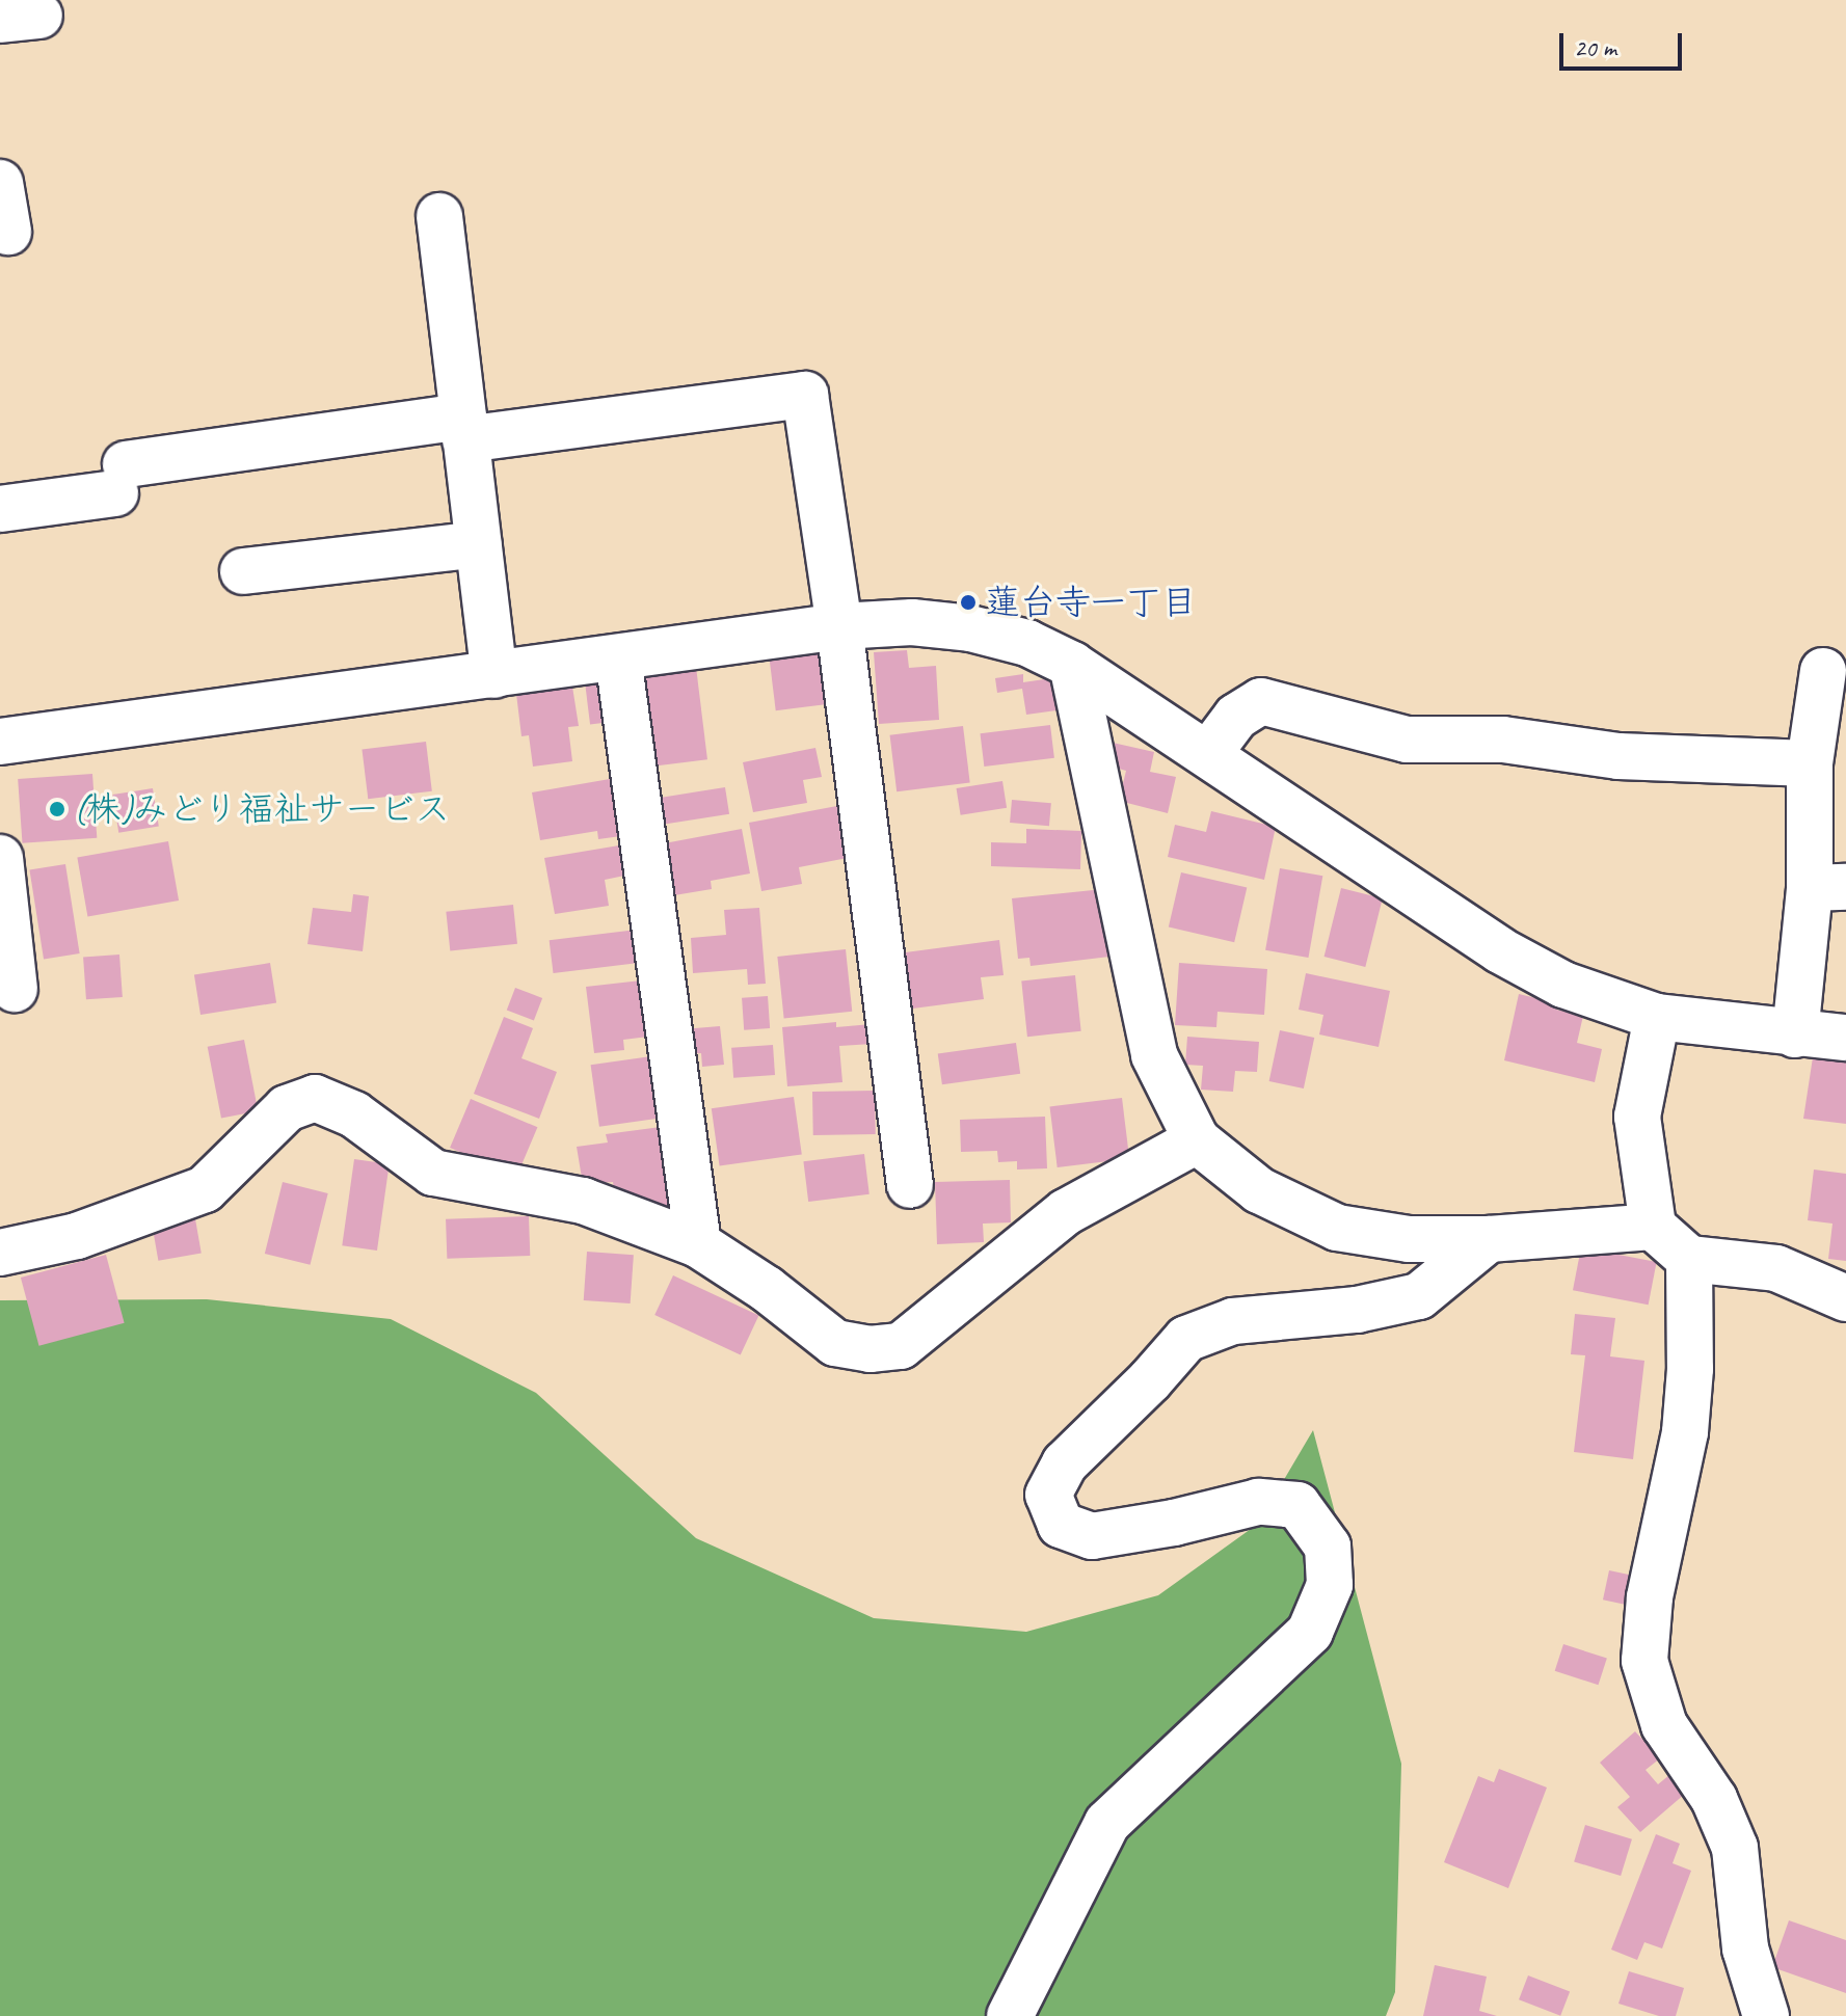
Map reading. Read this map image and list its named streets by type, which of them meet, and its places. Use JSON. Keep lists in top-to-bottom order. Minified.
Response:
{"places":["蓮台寺一丁目","(株)みどり福祉サービス"],"scale_bar":"20 m"}
